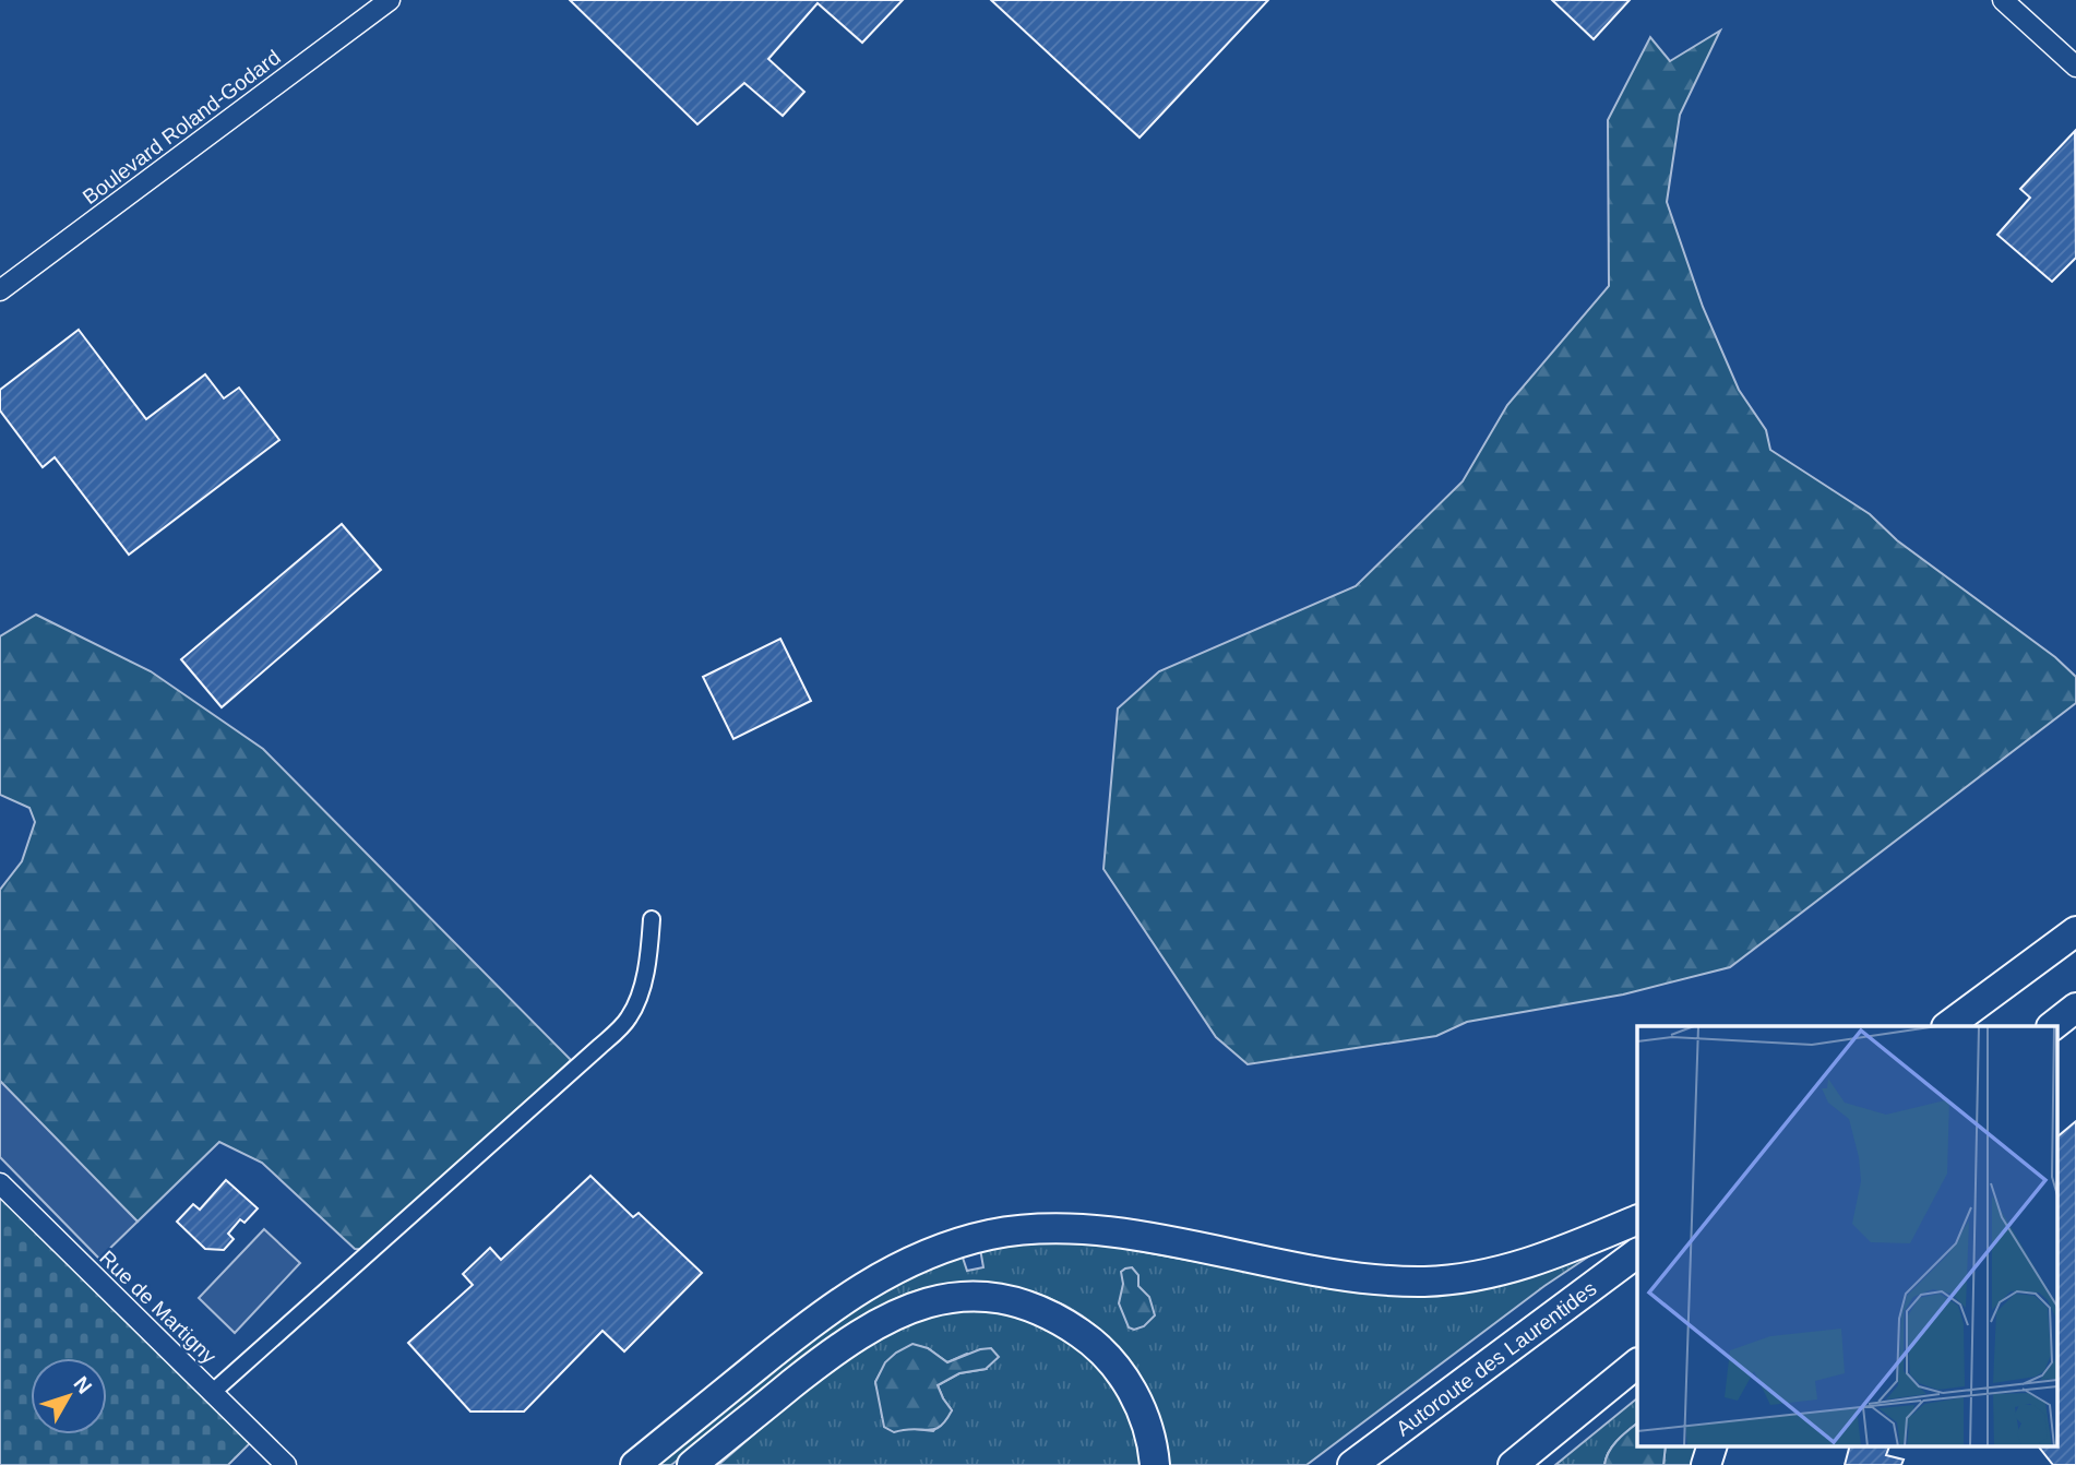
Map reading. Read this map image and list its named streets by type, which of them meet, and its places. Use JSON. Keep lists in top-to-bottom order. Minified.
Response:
{"streets":{"highway":["Autoroute des Laurentides"],"street":["Boulevard Roland-Godard","Rue de Martigny"]},"north":"top right"}
